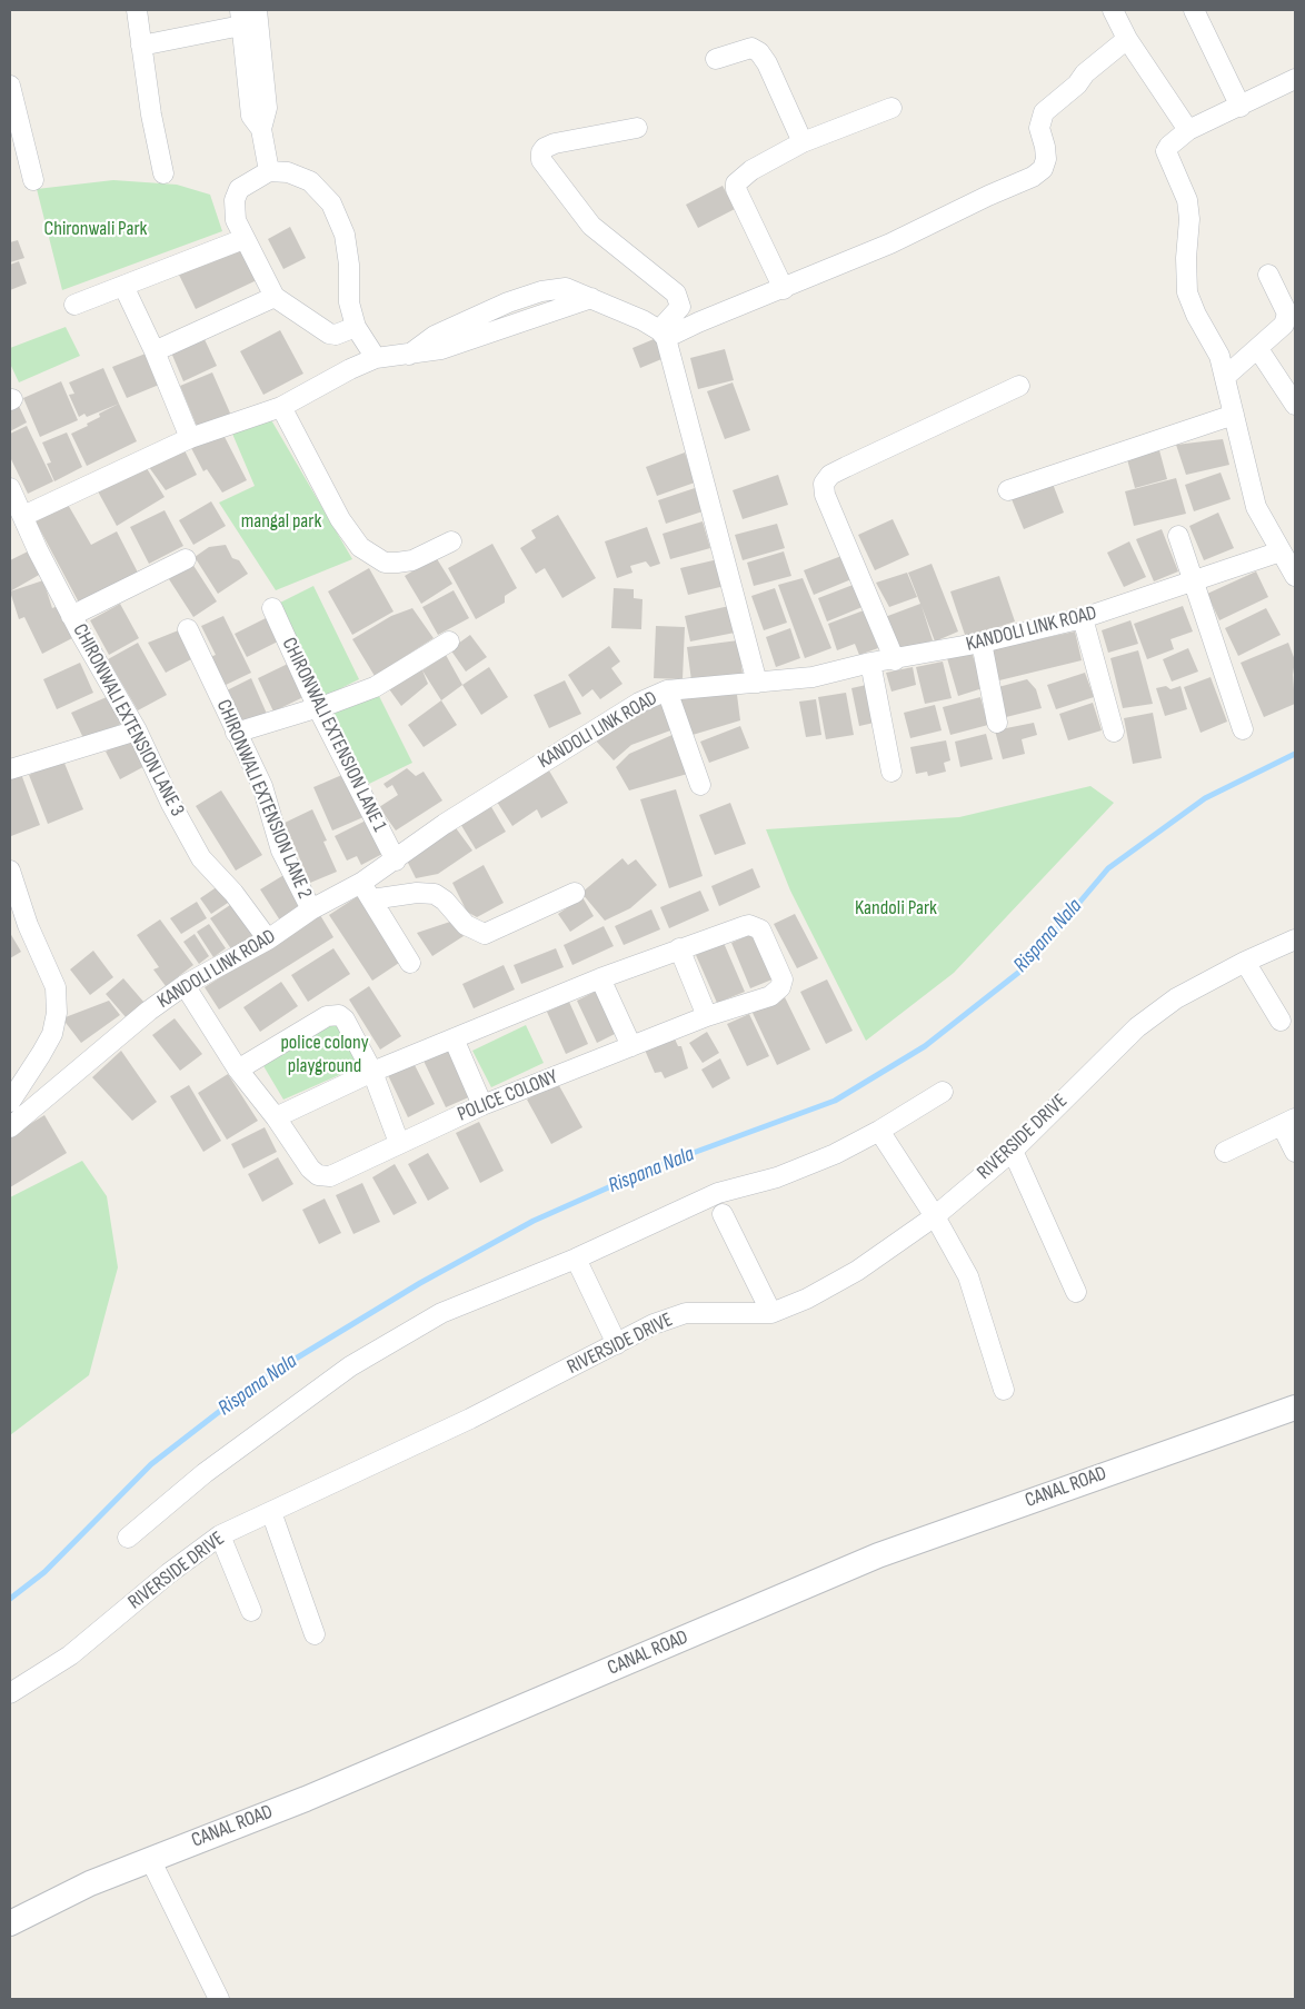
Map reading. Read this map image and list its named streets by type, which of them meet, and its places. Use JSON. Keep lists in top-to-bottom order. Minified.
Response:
{"streets":{"street":["KANDOLI LINK ROAD","CHIRONWALI EXTENSION LANE 3","CHIRONWALI EXTENSION LANE 1","CHIRONWALI EXTENSION LANE 2","POLICE COLONY","RIVERSIDE DRIVE","CANAL ROAD"]},"crossings":[["KANDOLI LINK ROAD","CHIRONWALI EXTENSION LANE 3"],["KANDOLI LINK ROAD","CHIRONWALI EXTENSION LANE 1"],["KANDOLI LINK ROAD","CHIRONWALI EXTENSION LANE 2"]],"water":["Rispana Nala"],"parks":["Chironwali Park","mangal park","Kandoli Park","police colony playground"]}
